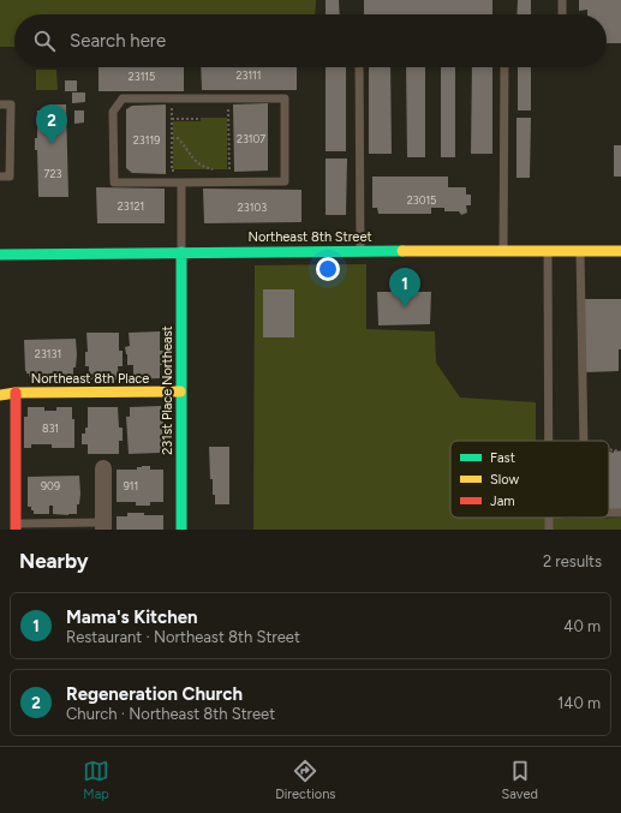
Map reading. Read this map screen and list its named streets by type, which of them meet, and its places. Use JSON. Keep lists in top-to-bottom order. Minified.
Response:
{"streets":{"street":["Northeast 8th Street","Northeast 8th Place","231st Place Northeast"]},"crossings":[["Northeast 8th Street","231st Place Northeast"],["Northeast 8th Place","231st Place Northeast"]],"house_numbers":["23111","23115","23107","23119","723","23015","23121","23103","23131","831","909","911"],"legend":["Fast","Slow","Jam"],"page":{"search":"Search here","pins":["2","1"],"heading":["Nearby","2 results"],"list":[{"mark":"1","name":"Mama's Kitchen","note":"Restaurant · Northeast 8th Street","value":"40 m"},{"mark":"2","name":"Regeneration Church","note":"Church · Northeast 8th Street","value":"140 m"}],"nav":["Map","Directions","Saved"]}}
